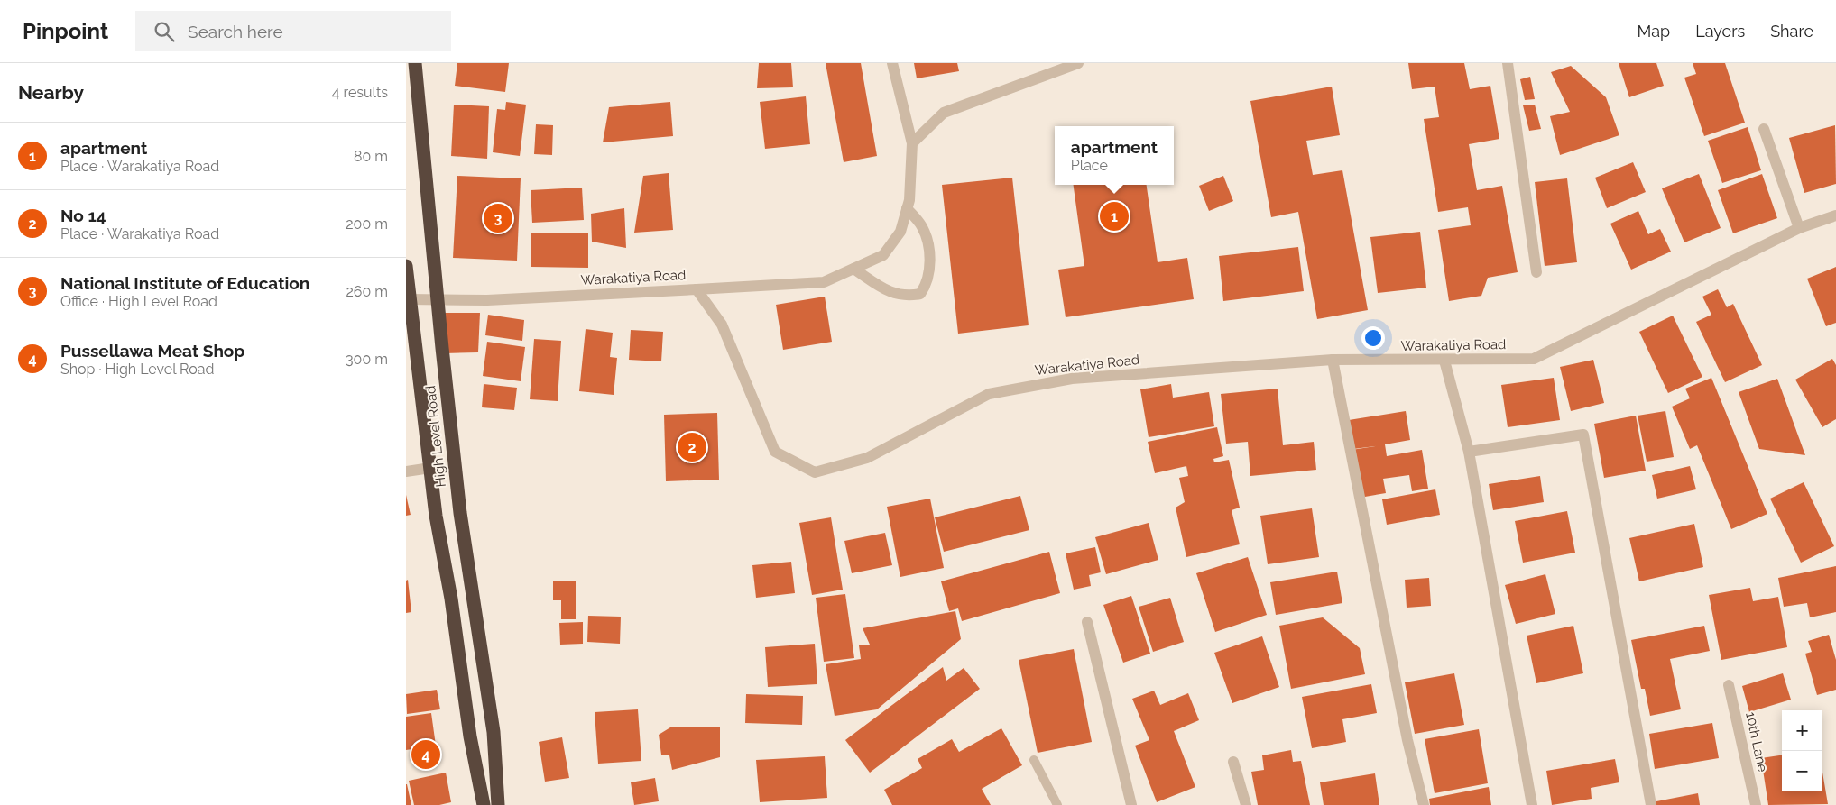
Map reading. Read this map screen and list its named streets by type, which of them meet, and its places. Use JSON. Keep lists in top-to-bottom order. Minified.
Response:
{"streets":{"highway":["High Level Road"],"street":["Warakatiya Road","10th Lane"]},"crossings":[["Warakatiya Road","High Level Road"]],"page":{"header":"Pinpoint","search":"Search here","nav":["Map","Layers","Share"],"heading":["Nearby","4 results"],"list":[{"mark":"1","name":"apartment","note":"Place · Warakatiya Road","value":"80 m"},{"mark":"2","name":"No 14","note":"Place · Warakatiya Road","value":"200 m"},{"mark":"3","name":"National Institute of Education","note":"Office · High Level Road","value":"260 m"},{"mark":"4","name":"Pussellawa Meat Shop","note":"Shop · High Level Road","value":"300 m"}],"popup":["apartment","Place"],"pins":["1","3","2","4"],"map_buttons":["+","−"]}}
